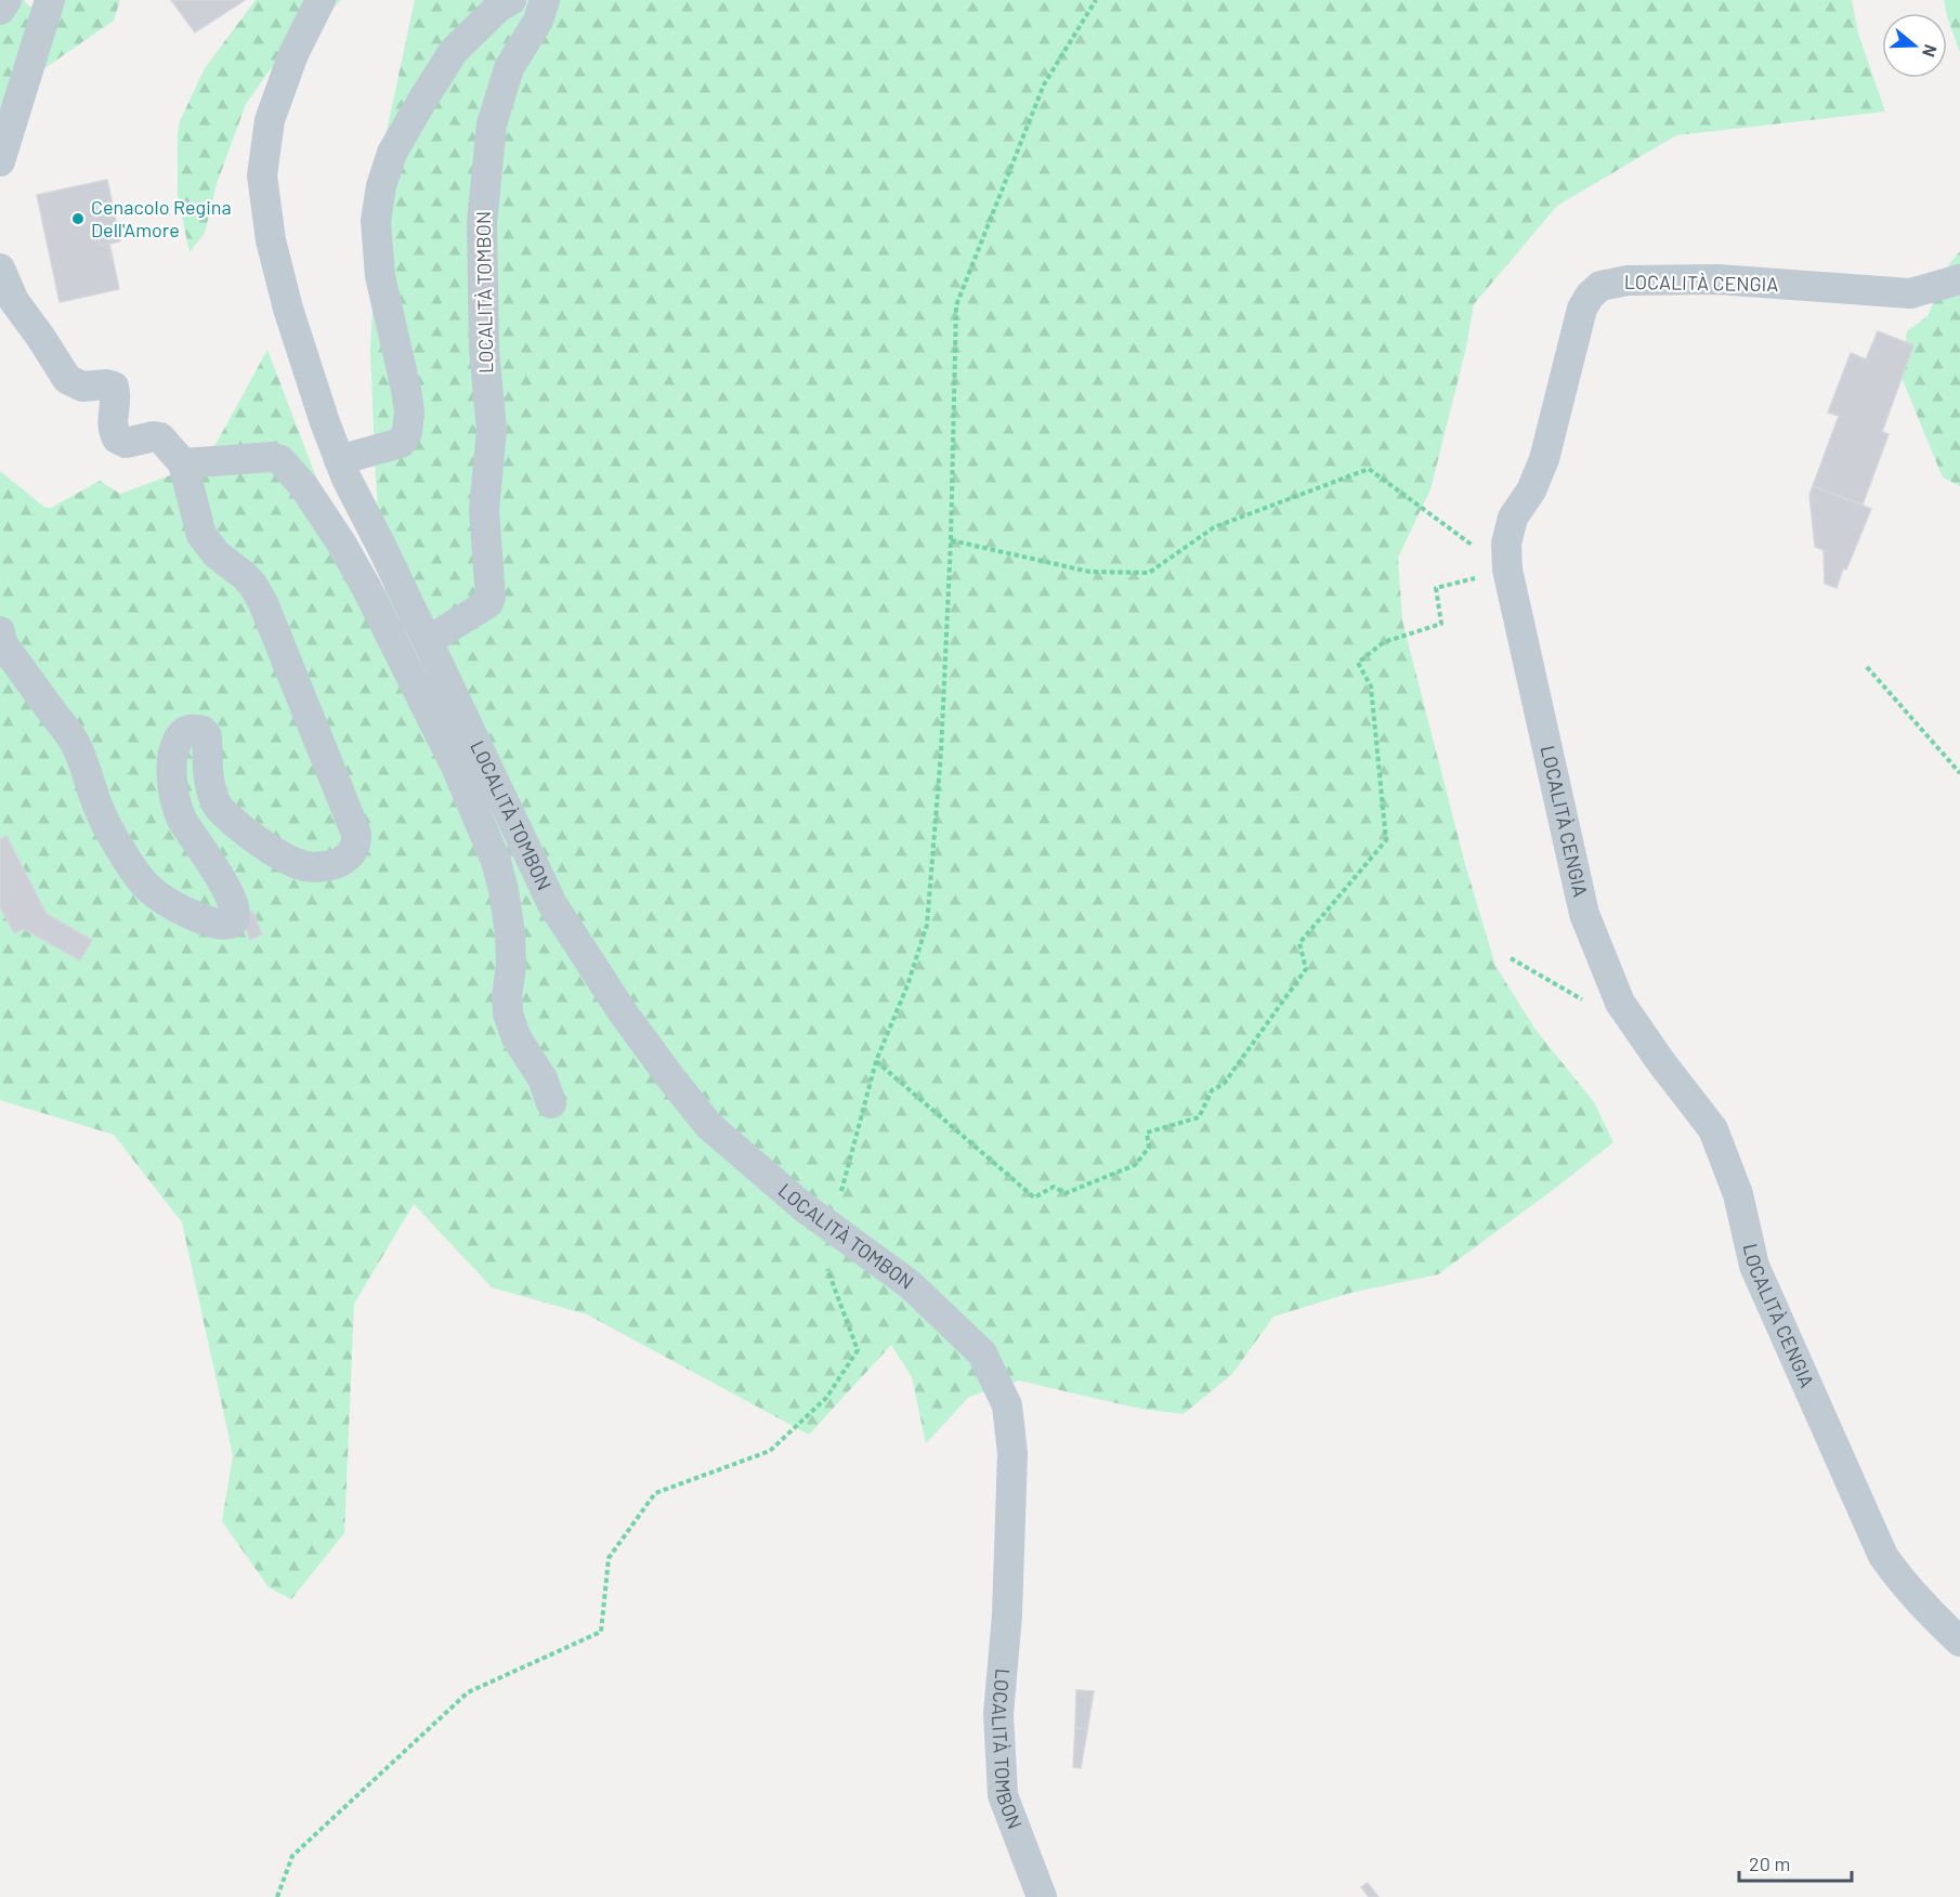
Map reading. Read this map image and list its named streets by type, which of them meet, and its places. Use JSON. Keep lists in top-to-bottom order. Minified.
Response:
{"streets":{"street":["LOCALITÀ CENGIA","LOCALITÀ TOMBON"]},"places":["Cenacolo Regina Dell'Amore"],"scale_bar":"20 m","north":"right"}
